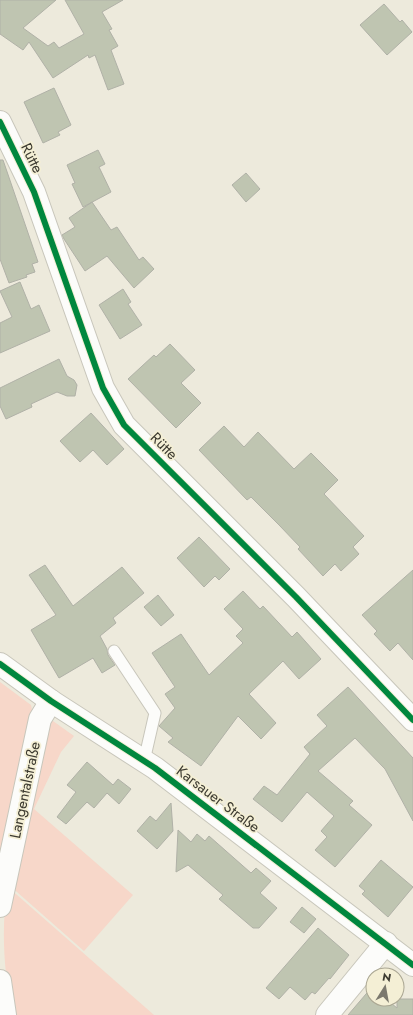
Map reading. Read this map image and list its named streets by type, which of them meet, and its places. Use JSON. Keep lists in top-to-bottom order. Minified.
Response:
{"streets":{"street":["Rütte","Langentalstraße","Karsauer Straße"]},"crossings":[["Langentalstraße","Karsauer Straße"]],"north":"top"}
